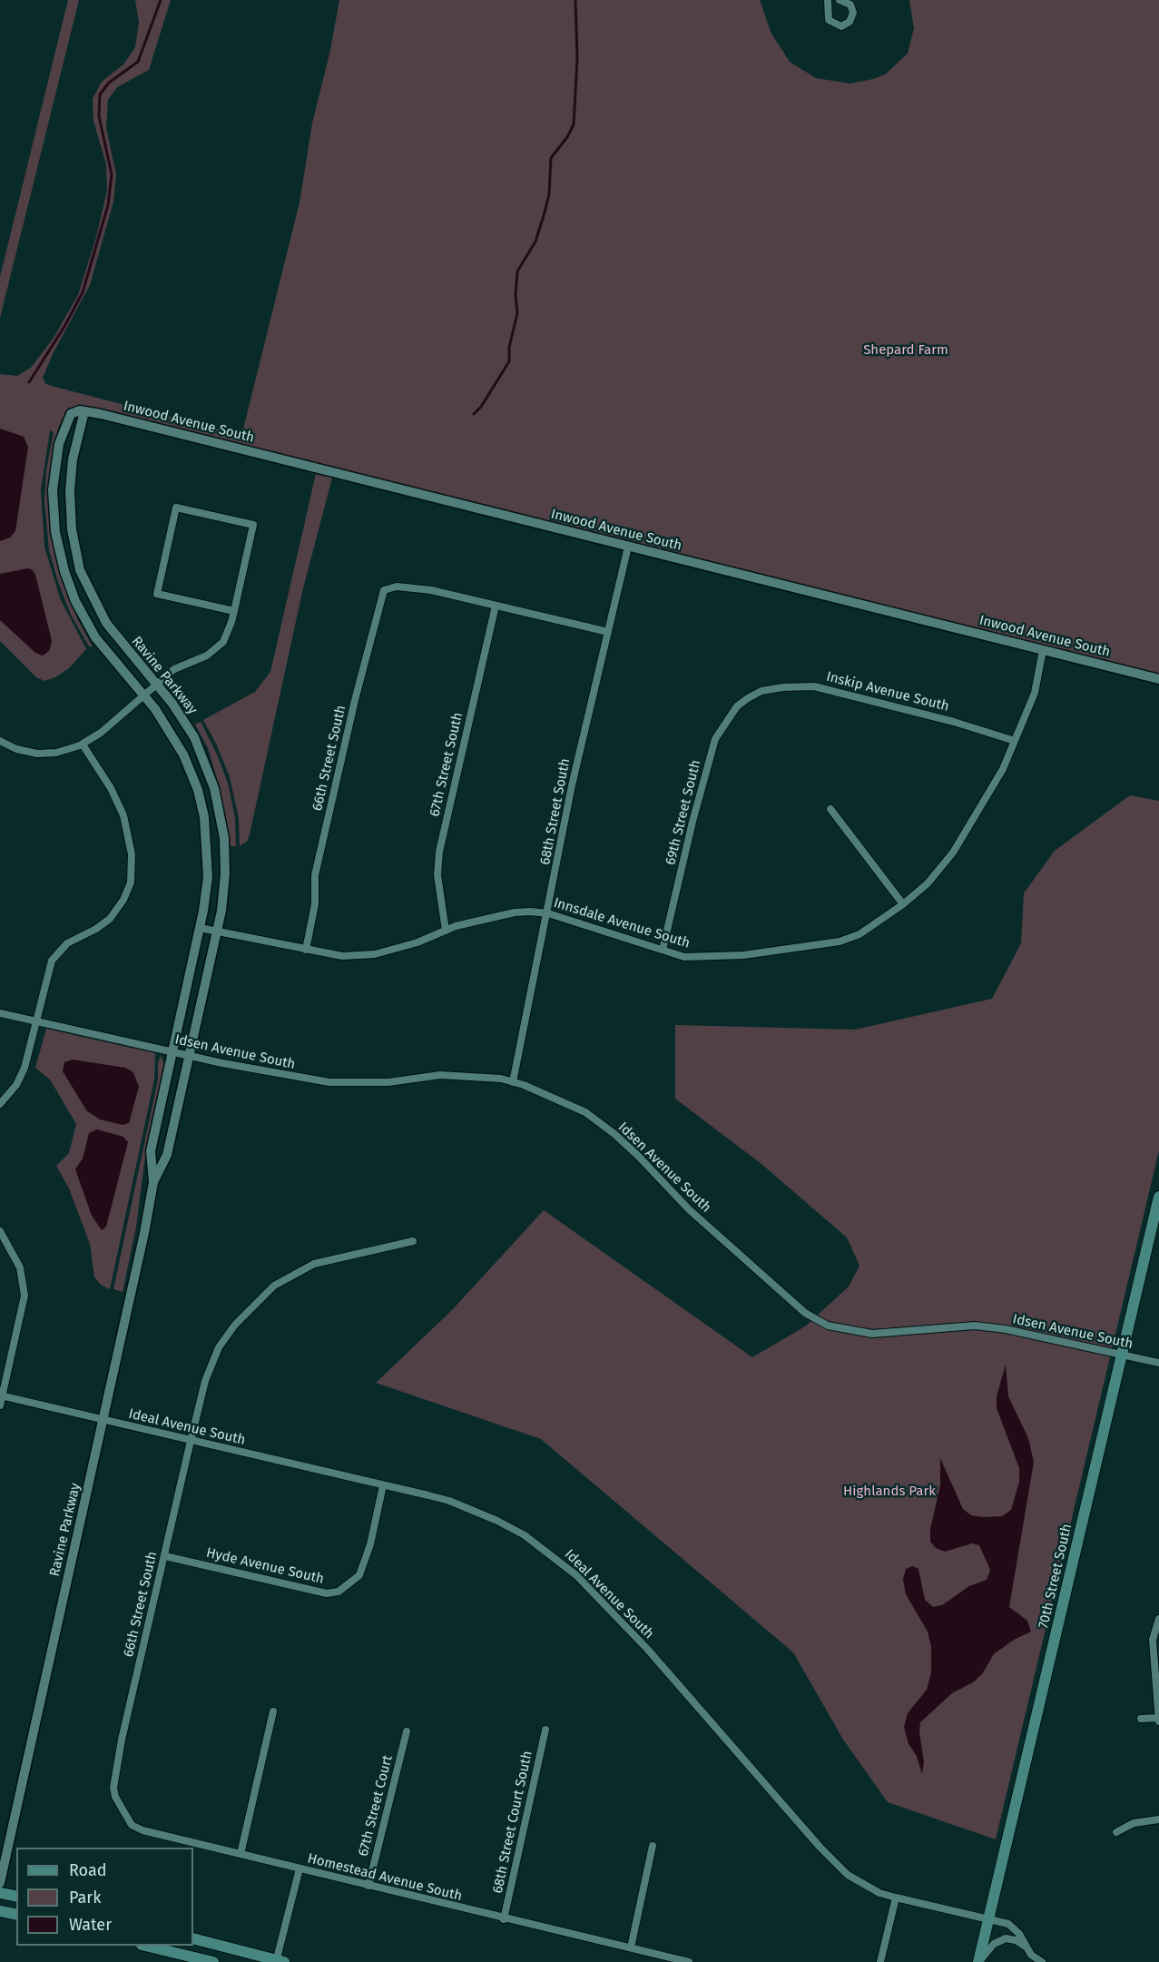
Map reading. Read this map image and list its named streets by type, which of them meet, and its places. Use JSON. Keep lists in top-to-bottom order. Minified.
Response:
{"streets":{"main road":["70th Street South"],"street":["Inwood Avenue South","Ravine Parkway","Inskip Avenue South","66th Street South","67th Street South","68th Street South","69th Street South","Innsdale Avenue South","Idsen Avenue South","Ideal Avenue South","Hyde Avenue South","67th Street Court","68th Street Court South","Homestead Avenue South"]},"crossings":[["Inwood Avenue South","Ravine Parkway"],["Inwood Avenue South","68th Street South"],["Inwood Avenue South","Innsdale Avenue South"],["Ravine Parkway","Innsdale Avenue South"],["Ravine Parkway","Idsen Avenue South"],["Ravine Parkway","Ideal Avenue South"],["Inskip Avenue South","69th Street South"],["Inskip Avenue South","Innsdale Avenue South"],["66th Street South","67th Street South"],["66th Street South","Innsdale Avenue South"],["66th Street South","Ideal Avenue South"],["66th Street South","Hyde Avenue South"],["66th Street South","Homestead Avenue South"],["67th Street South","Innsdale Avenue South"],["68th Street South","Innsdale Avenue South"],["68th Street South","Idsen Avenue South"],["69th Street South","Innsdale Avenue South"],["Idsen Avenue South","70th Street South"],["Ideal Avenue South","Hyde Avenue South"],["Ideal Avenue South","70th Street South"],["67th Street Court","Homestead Avenue South"],["68th Street Court South","Homestead Avenue South"]],"parks":["Shepard Farm","Highlands Park"],"legend":["Road","Park","Water"]}
